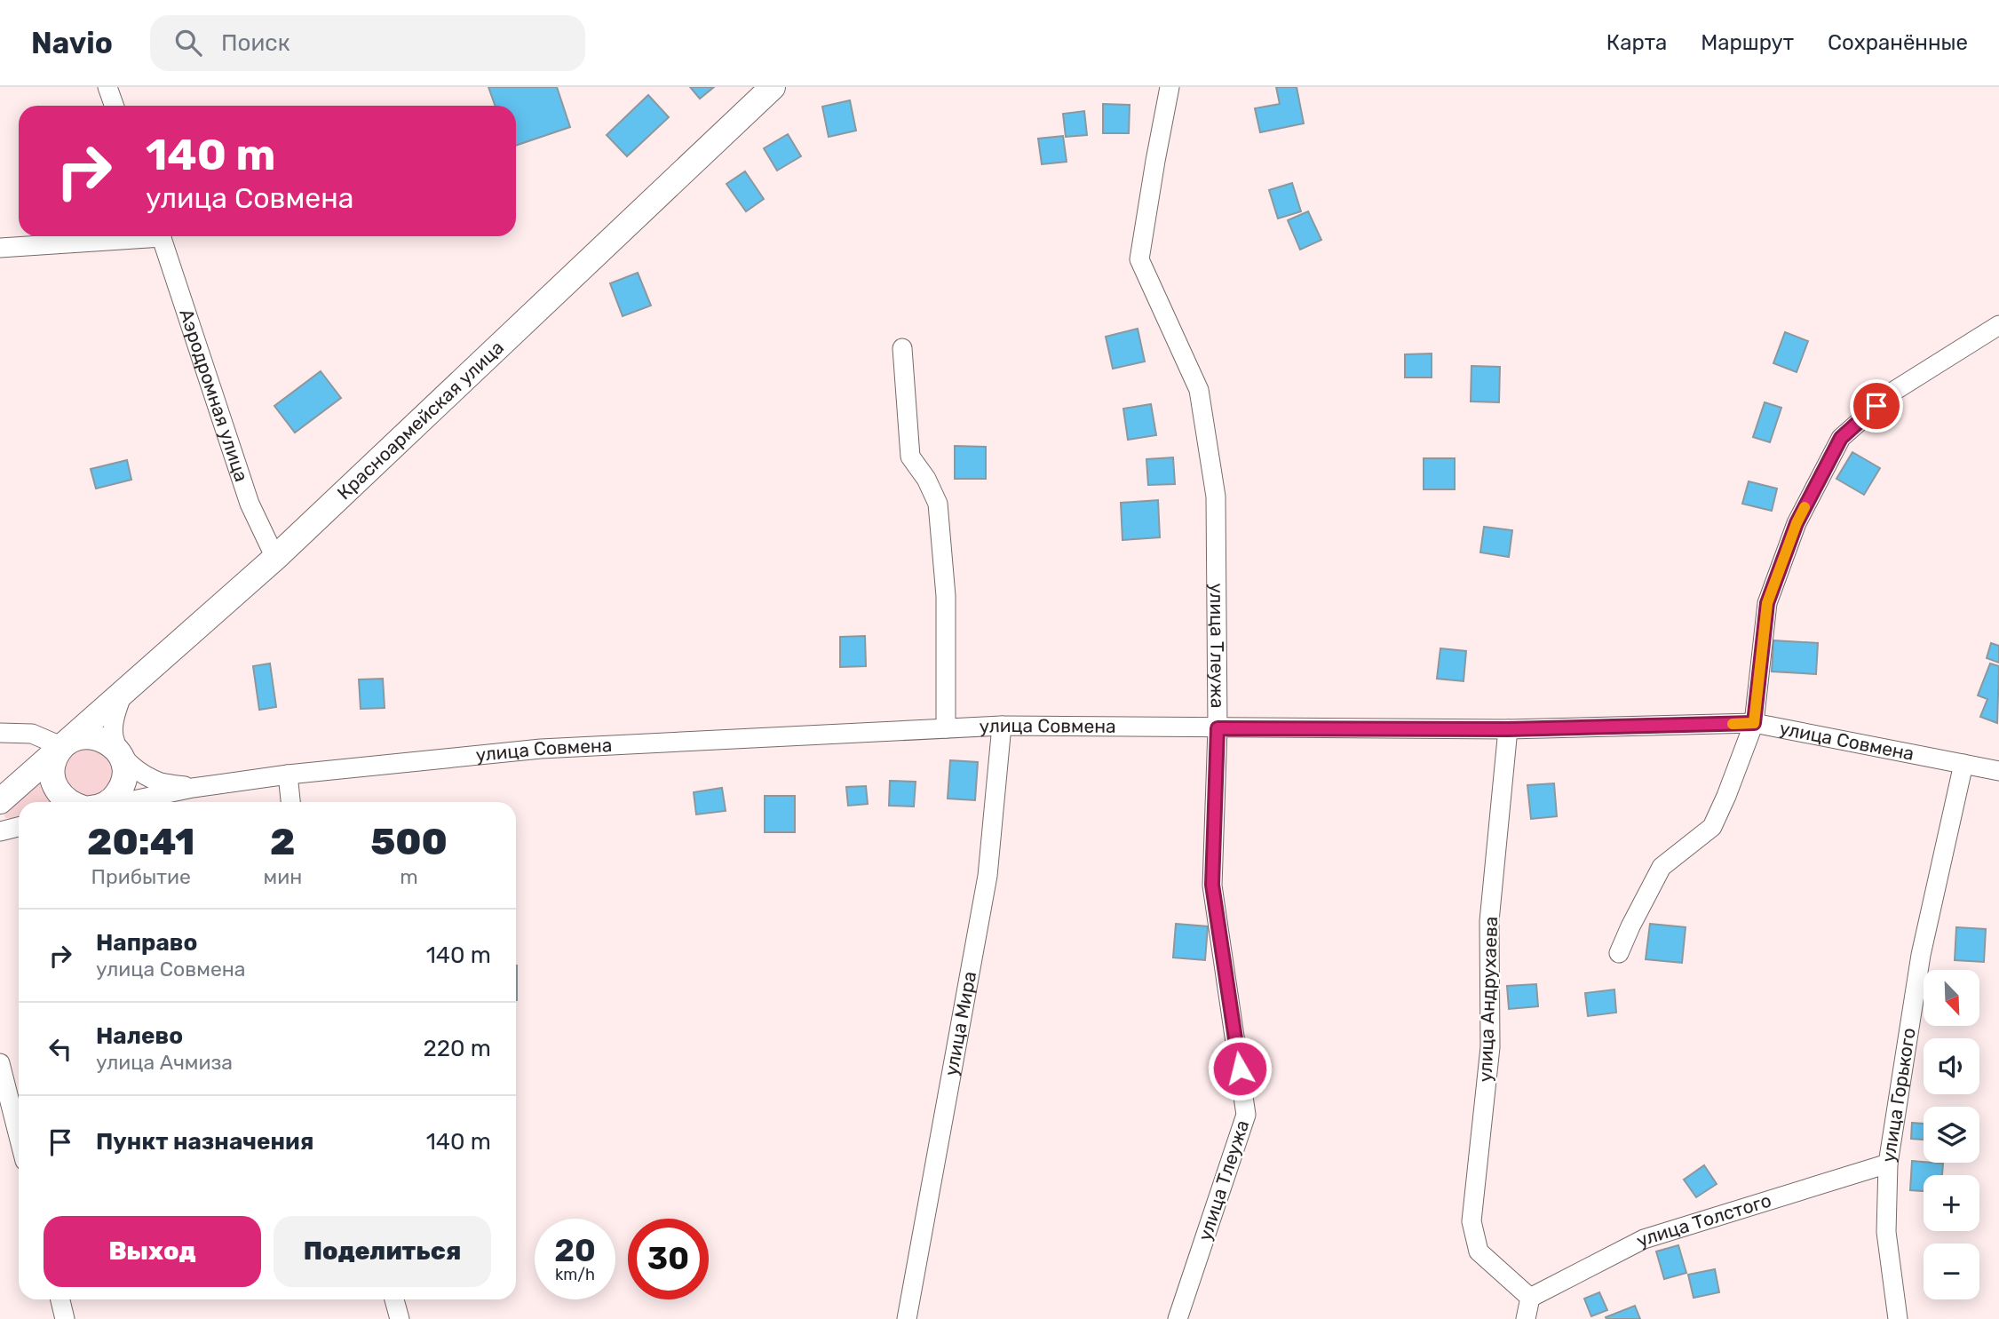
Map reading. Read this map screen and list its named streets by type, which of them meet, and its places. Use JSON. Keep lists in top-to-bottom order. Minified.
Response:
{"streets":{"main road":["Красноармейская улица"],"street":["Аэродромная улица","улица Тлеужа","улица Совмена","улица Андрухаева","улица Мира","улица Горького","улица Толстого"]},"crossings":[["Аэродромная улица","Красноармейская улица"],["улица Тлеужа","улица Совмена"],["улица Совмена","улица Андрухаева"],["улица Совмена","улица Мира"],["улица Совмена","улица Горького"],["улица Андрухаева","улица Толстого"],["улица Горького","улица Толстого"]],"north":"bottom right","page":{"header":"Navio","search":"Поиск","nav":["Карта","Маршрут","Сохранённые"],"turn":["140 m","улица Совмена"],"eta":["20:41","Прибытие","2","мин","500","m"],"list":[{"name":"Направо","note":"улица Совмена","value":"140 m"},{"name":"Налево","note":"улица Ачмиза","value":"220 m"},{"name":"Пункт назначения","value":"140 m"}],"map_buttons":["+","−"],"buttons":["Выход","Поделиться"],"speed":"20 km/h","limit":"30"}}
